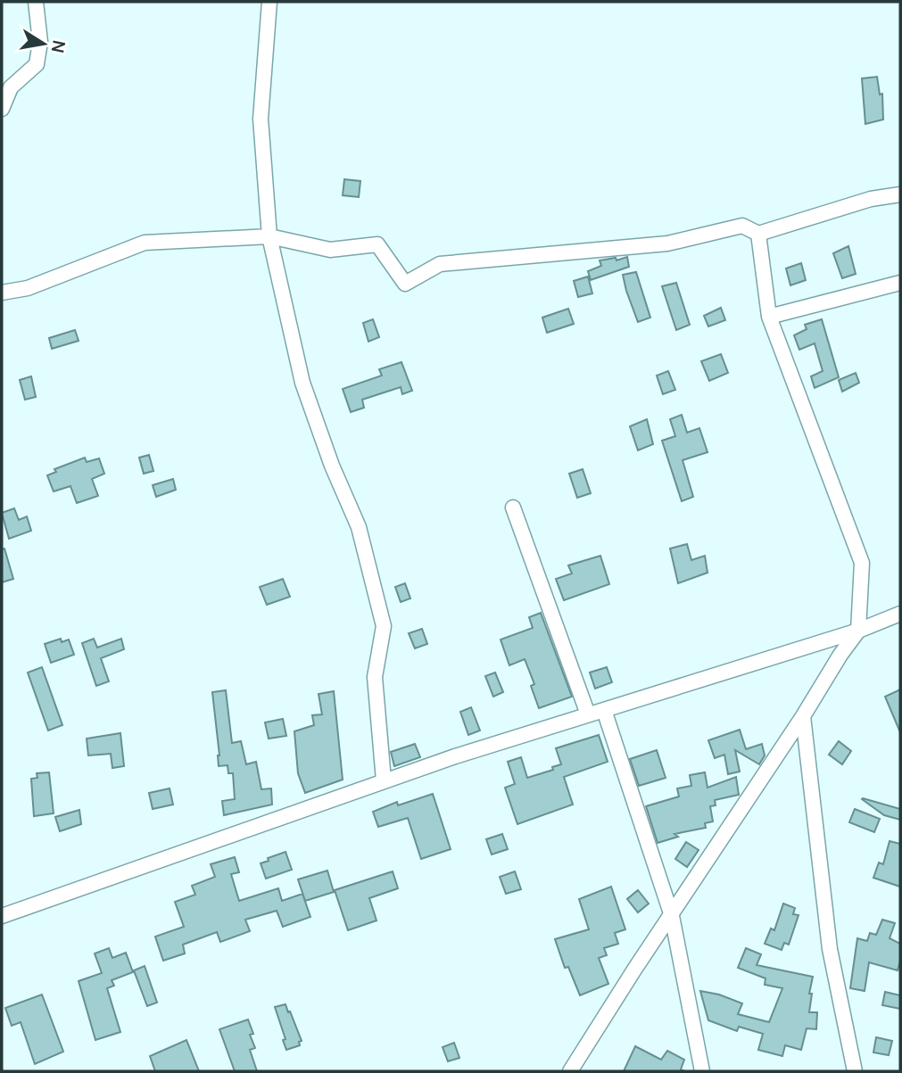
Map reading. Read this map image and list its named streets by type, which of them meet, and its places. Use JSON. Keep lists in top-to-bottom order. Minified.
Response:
{"north":"right"}
